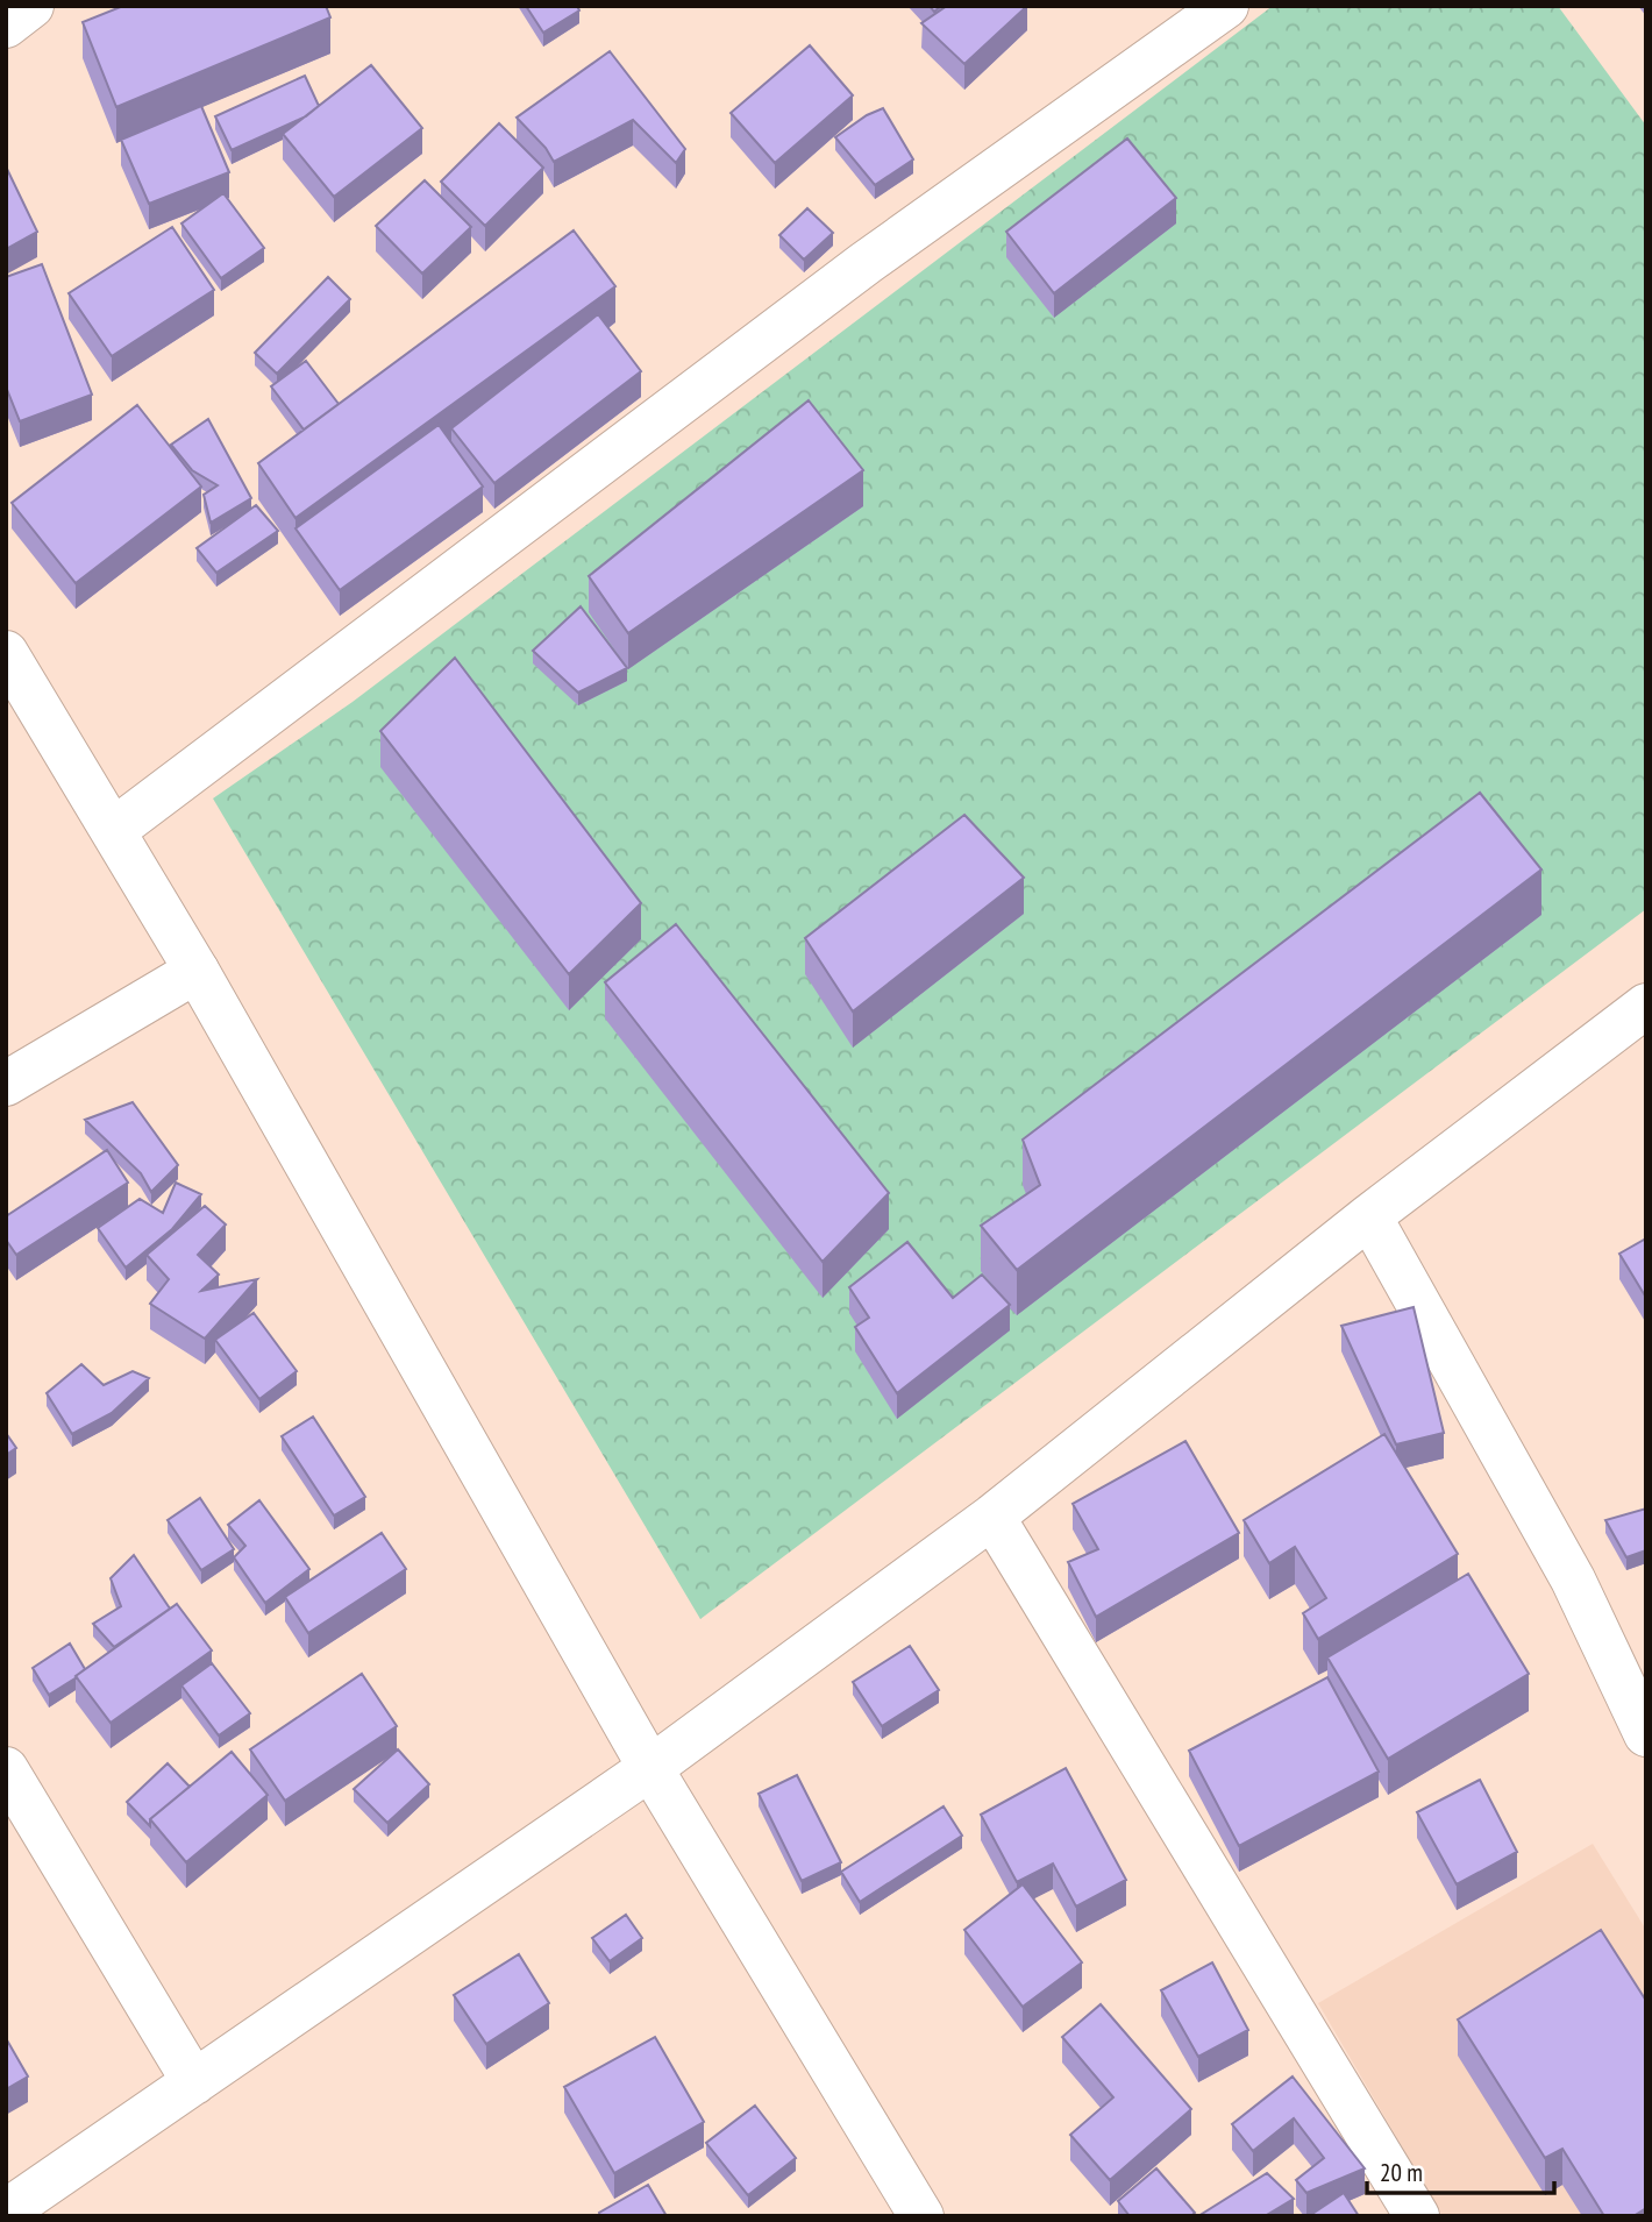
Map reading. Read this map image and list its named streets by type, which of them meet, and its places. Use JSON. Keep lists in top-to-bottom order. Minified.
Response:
{"scale_bar":"20 m"}
